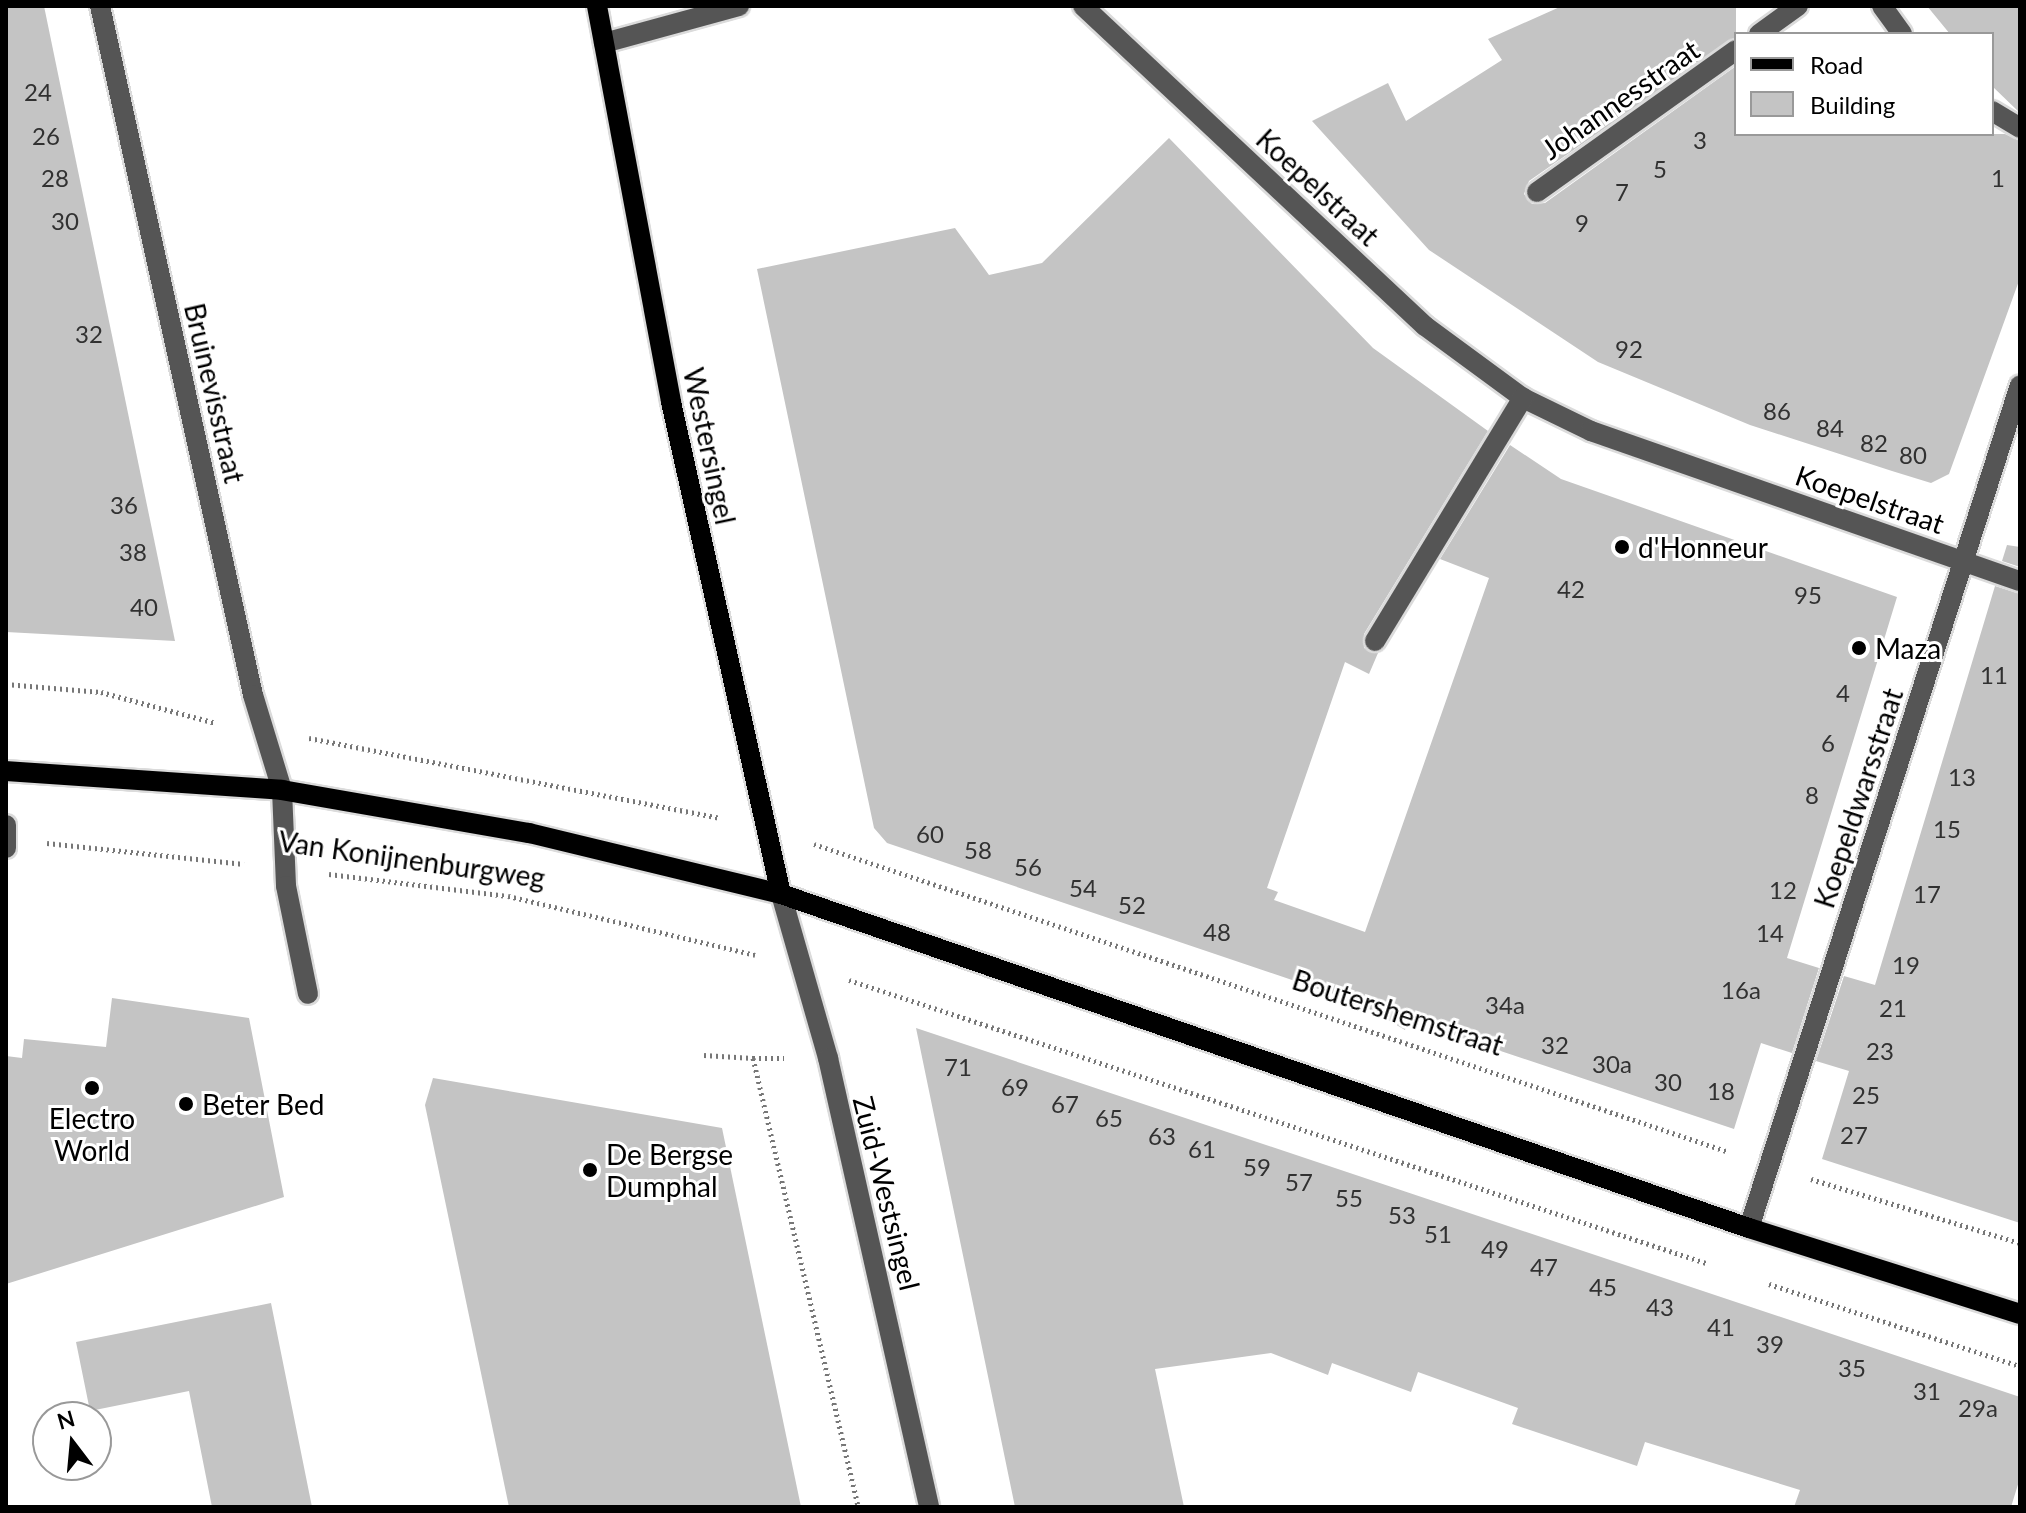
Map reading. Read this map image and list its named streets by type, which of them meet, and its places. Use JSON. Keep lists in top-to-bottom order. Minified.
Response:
{"streets":{"main road":["Westersingel","Van Konijnenburgweg"],"street":["Johannesstraat","Koepelstraat","Bruinevisstraat","Koepeldwarsstraat","Zuid-Westsingel"],"path":["Boutershemstraat"]},"crossings":[["Koepelstraat","Koepeldwarsstraat"],["Bruinevisstraat","Van Konijnenburgweg"],["Westersingel","Van Konijnenburgweg"],["Westersingel","Boutershemstraat"],["Westersingel","Zuid-Westsingel"],["Koepeldwarsstraat","Boutershemstraat"],["Van Konijnenburgweg","Zuid-Westsingel"]],"places":["d'Honneur","Maza","Electro World","Beter Bed","De Bergse Dumphal"],"house_numbers":["24","26","3","5","28","1","7","30","9","32","92","86","84","82","80","36","38","42","95","40","11","4","6","13","8","15","60","58","56","54","12","17","52","48","14","19","16a","34a","21","32","23","30a","71","30","69","18","25","67","65","27","63","61","59","57","55","53","51","49","47","45","43","41","39","35","31","29a"],"legend":["Road","Building"],"north":"top"}
